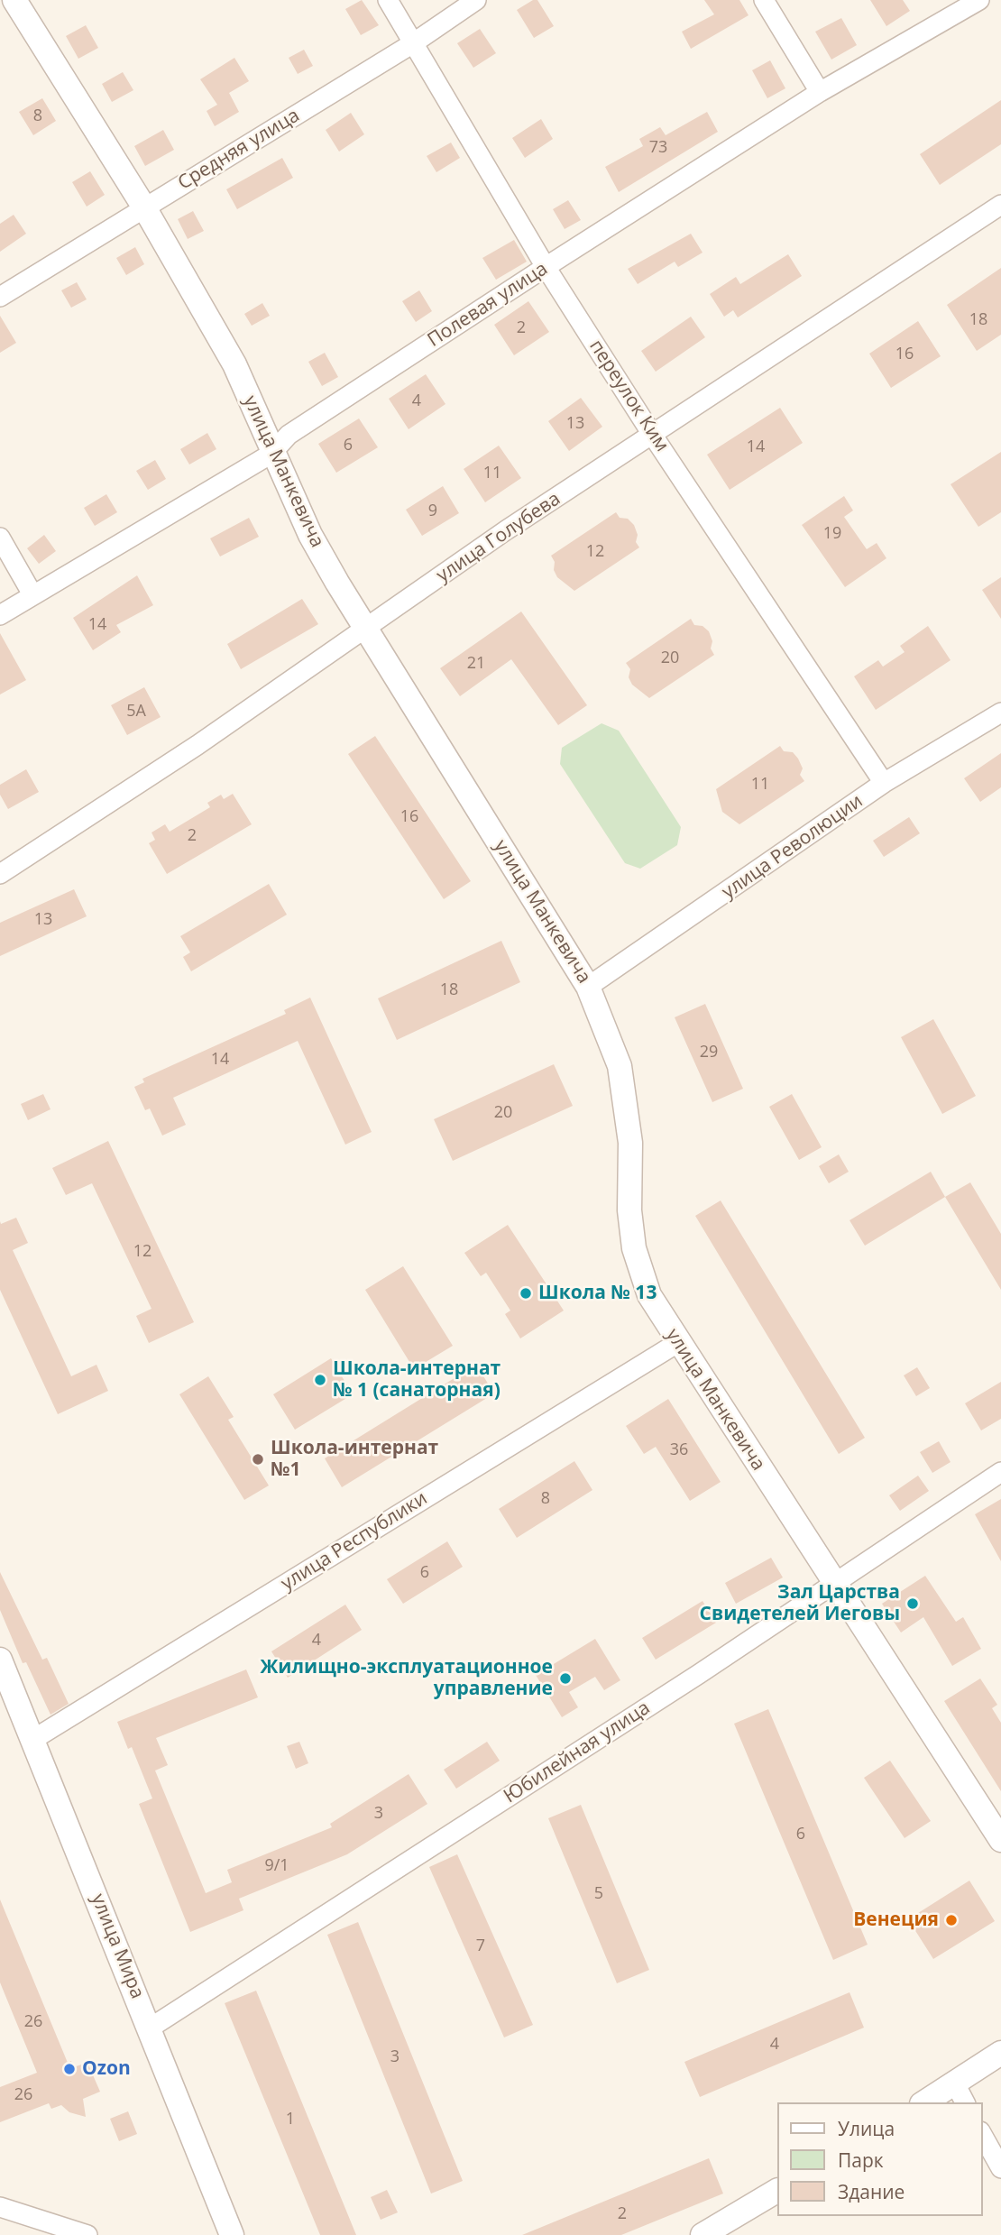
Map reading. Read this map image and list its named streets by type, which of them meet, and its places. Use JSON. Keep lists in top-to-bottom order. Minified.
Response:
{"streets":{"street":["Средняя улица","Полевая улица","переулок Ким","улица Манкевича","улица Голубева","улица Революции","улица Республики","Юбилейная улица","улица Мира"]},"crossings":[["Средняя улица","переулок Ким"],["Средняя улица","улица Манкевича"],["Полевая улица","переулок Ким"],["Полевая улица","улица Манкевича"],["переулок Ким","улица Голубева"],["переулок Ким","улица Революции"],["улица Манкевича","улица Голубева"],["улица Манкевича","улица Революции"],["улица Манкевича","улица Республики"],["улица Манкевича","Юбилейная улица"],["улица Республики","улица Мира"],["Юбилейная улица","улица Мира"]],"places":["Школа № 13","Школа-интернат № 1 (санаторная)","Школа-интернат №1","Зал Царства Свидетелей Иеговы","Жилищно-эксплуатационное управление","Венеция","Ozon"],"house_numbers":["8","73","18","2","16","4","13","6","14","11","9","19","12","14","20","21","5А","11","16","2","13","18","29","14","20","12","36","8","6","4","3","6","9/1","5","7","26","4","3","26","1","2"],"legend":["Улица","Парк","Здание"]}
